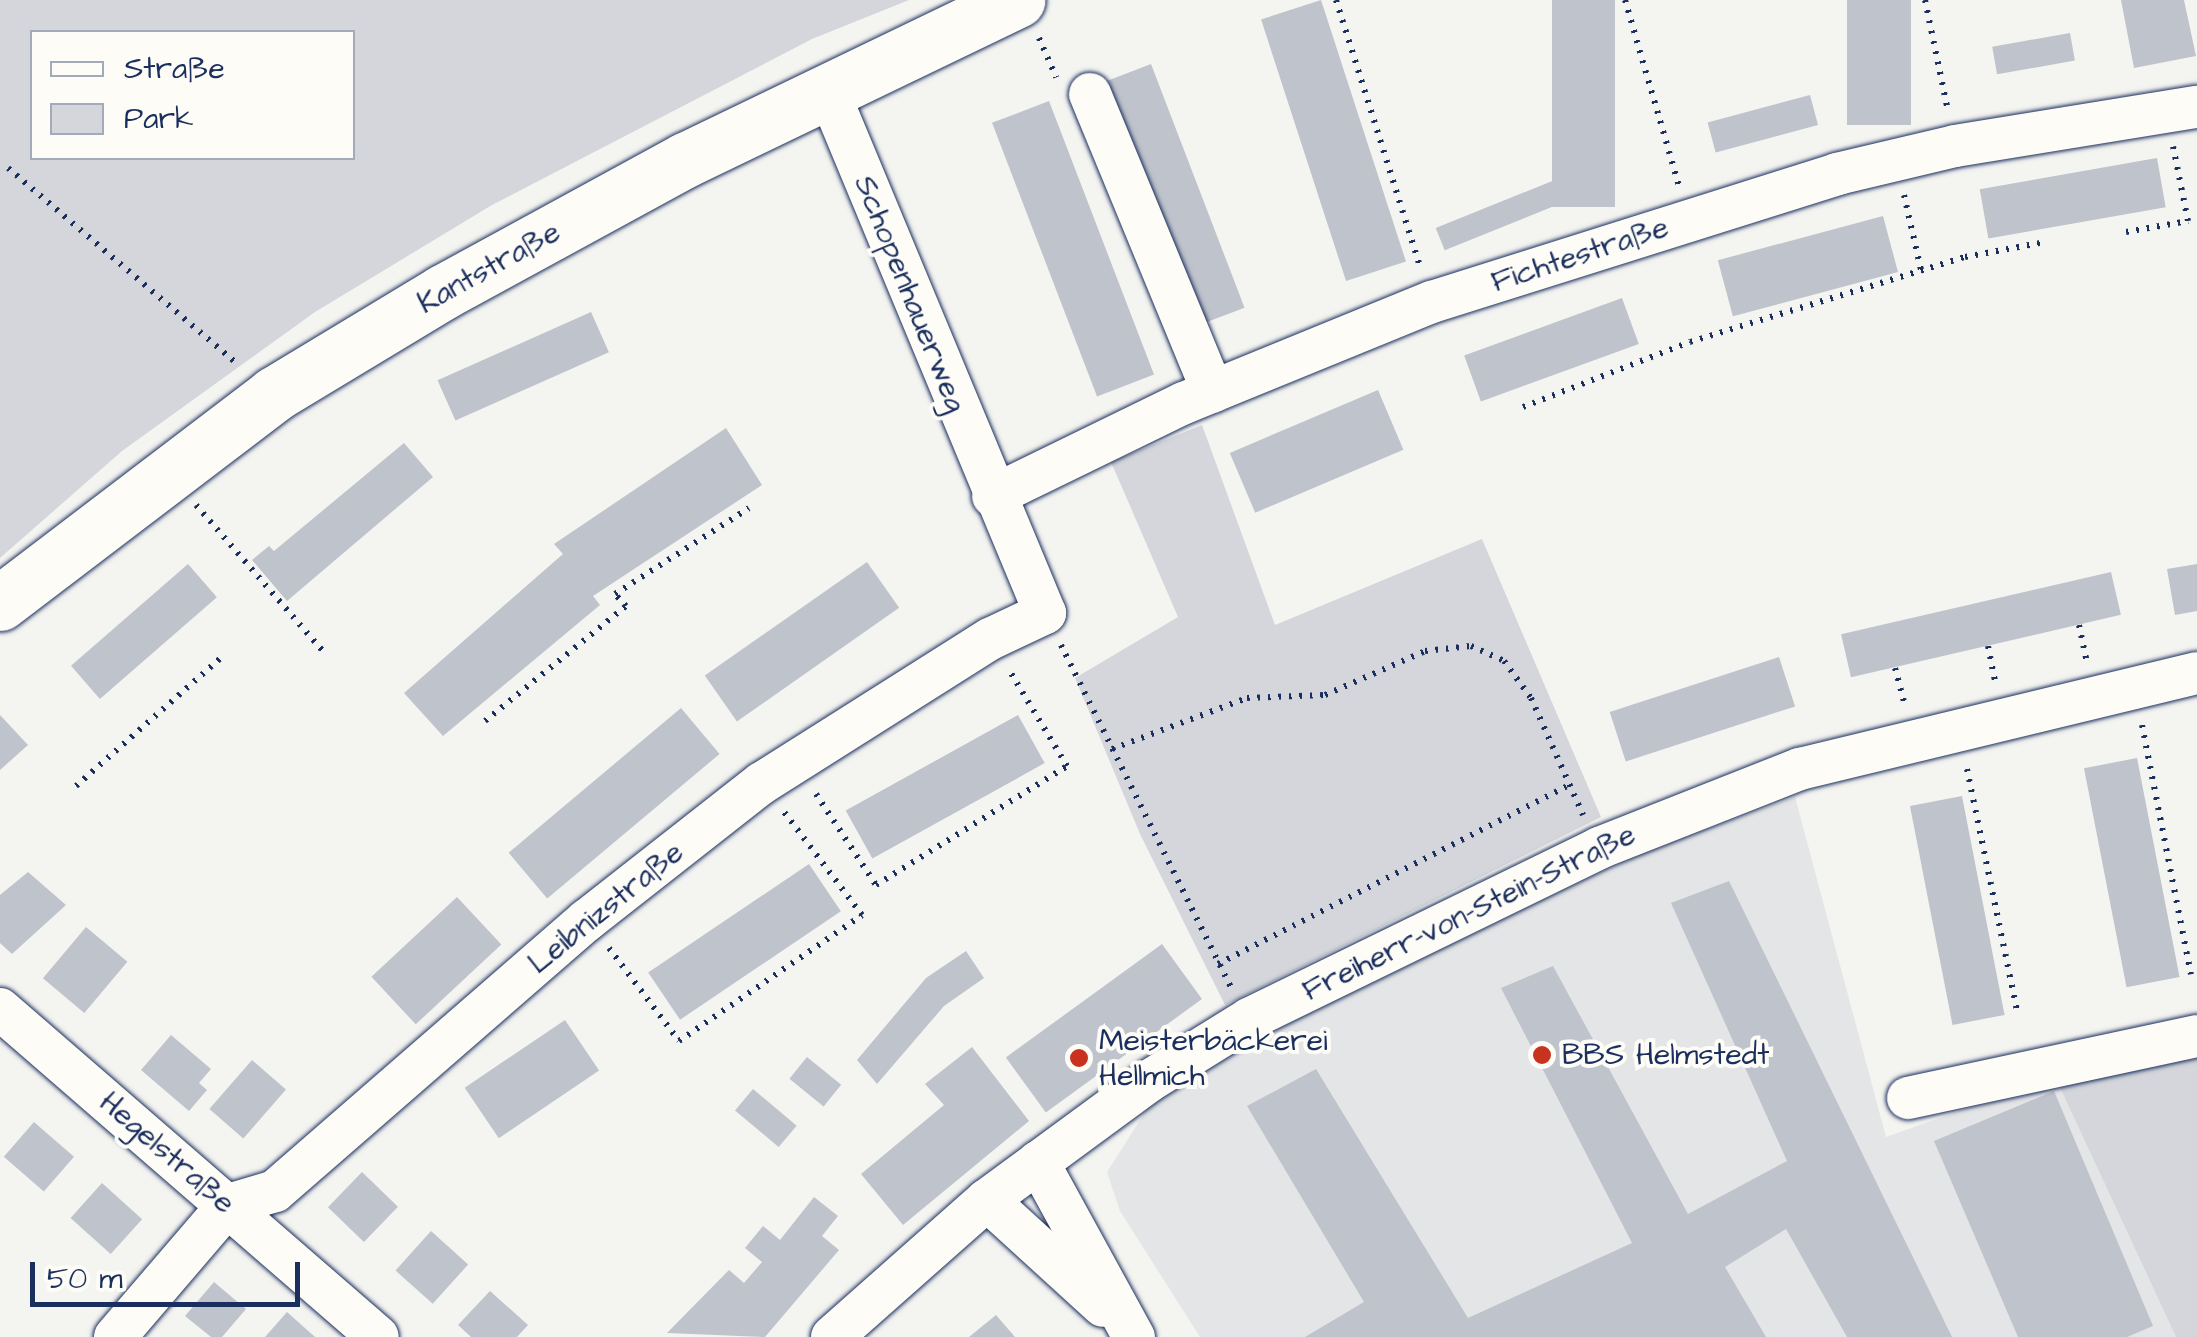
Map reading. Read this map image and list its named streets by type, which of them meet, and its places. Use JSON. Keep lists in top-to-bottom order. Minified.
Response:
{"streets":{"main road":["Kantstraße"],"street":["Fichtestraße","Schopenhauerweg","Leibnizstraße","Freiherr-von-Stein-Straße","Hegelstraße"]},"crossings":[["Fichtestraße","Schopenhauerweg"],["Kantstraße","Schopenhauerweg"],["Leibnizstraße","Hegelstraße"]],"places":["BBS Helmstedt","Meisterbäckerei Hellmich"],"legend":["Straße","Park"],"scale_bar":"50 m"}
